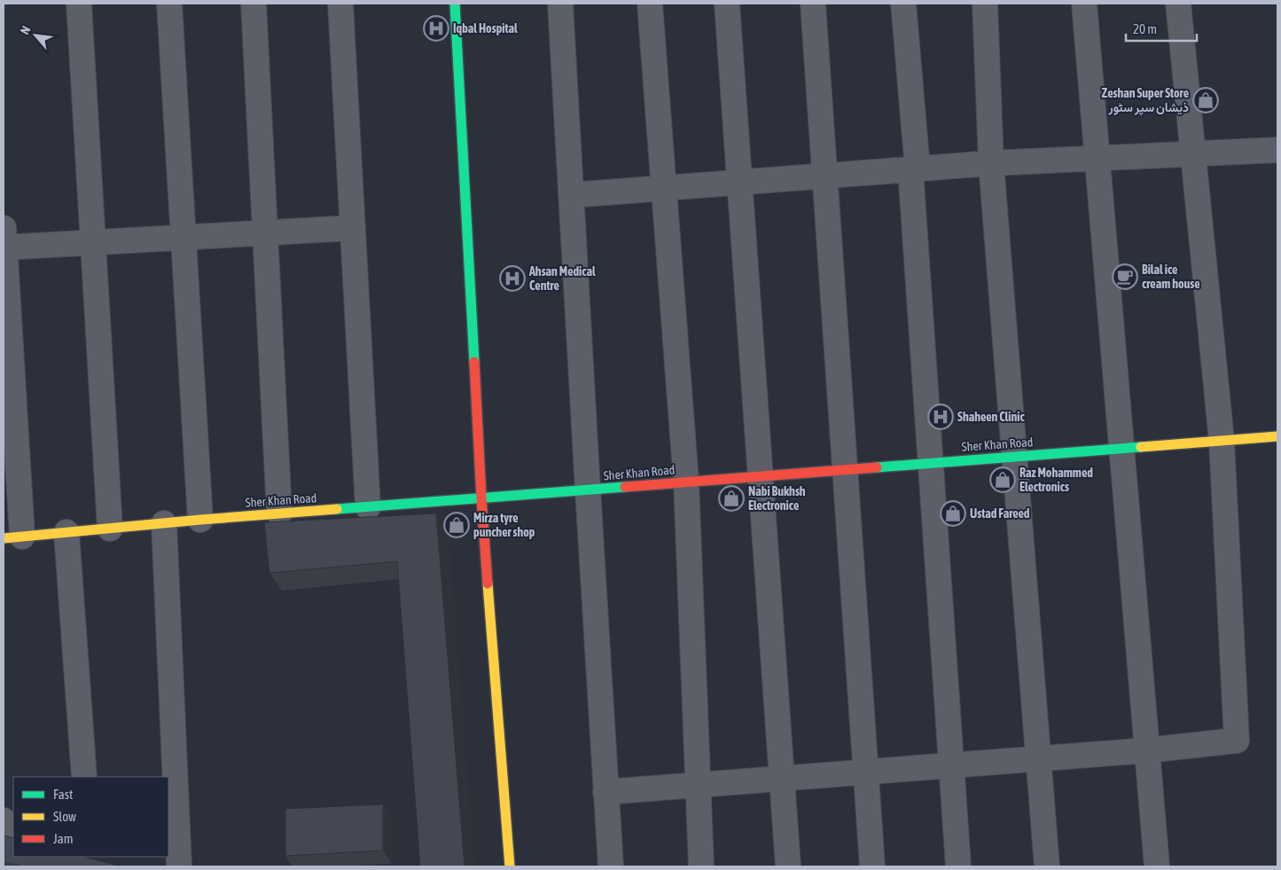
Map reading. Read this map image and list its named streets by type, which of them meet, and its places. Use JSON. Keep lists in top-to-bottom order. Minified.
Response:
{"streets":{"street":["Sher Khan Road"]},"places":{"hospital":["Iqbal Hospital","Ahsan Medical Centre","Shaheen Clinic"],"shop":["Zeshan Super Store ذیشان سپر سٹور","Raz Mohammed Electronics","Nabi Bukhsh Electronice","Ustad Fareed","Mirza tyre puncher shop"],"cafe":["Bilal ice cream house"]},"legend":["Fast","Slow","Jam"],"scale_bar":"20 m","north":"top left"}
